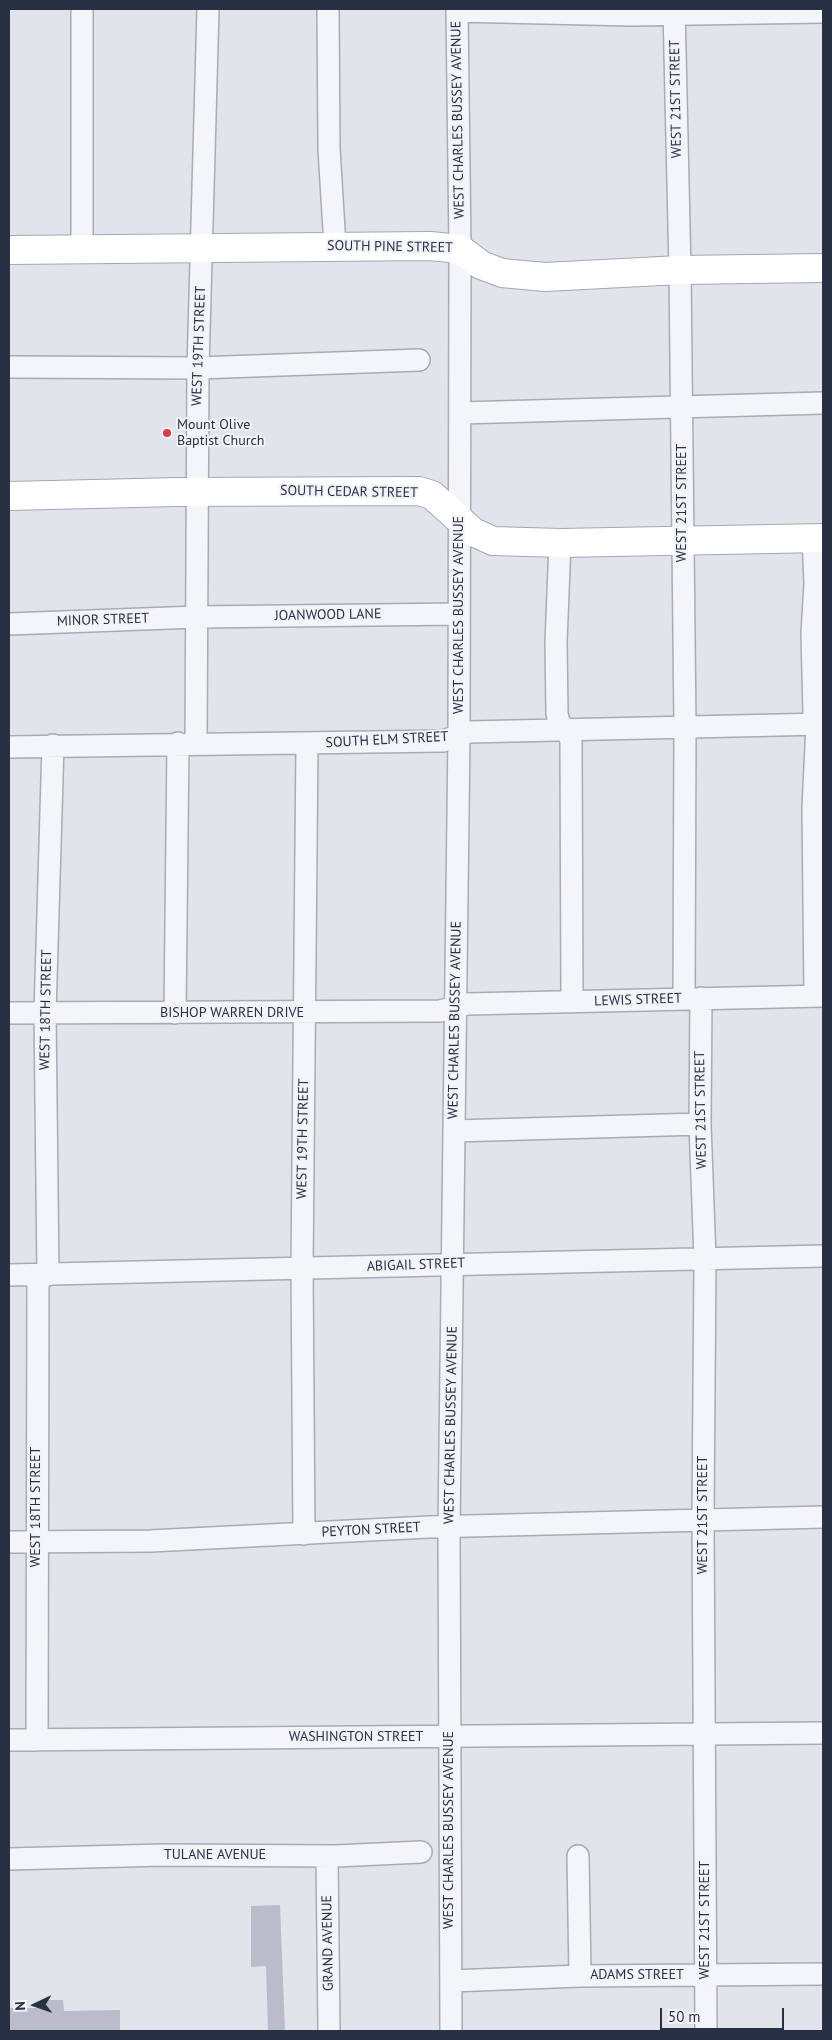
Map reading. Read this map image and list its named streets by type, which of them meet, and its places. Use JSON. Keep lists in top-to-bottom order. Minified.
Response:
{"streets":{"main road":["SOUTH PINE STREET","SOUTH CEDAR STREET"],"street":["WEST 21ST STREET","WEST CHARLES BUSSEY AVENUE","WEST 19TH STREET","JOANWOOD LANE","MINOR STREET","SOUTH ELM STREET","LEWIS STREET","WEST 18TH STREET","BISHOP WARREN DRIVE","ABIGAIL STREET","PEYTON STREET","WASHINGTON STREET","TULANE AVENUE","GRAND AVENUE","ADAMS STREET"]},"crossings":[["WEST 21ST STREET","SOUTH PINE STREET"],["WEST 21ST STREET","SOUTH CEDAR STREET"],["WEST 21ST STREET","SOUTH ELM STREET"],["WEST 21ST STREET","LEWIS STREET"],["WEST 21ST STREET","ABIGAIL STREET"],["WEST 21ST STREET","PEYTON STREET"],["WEST 21ST STREET","WASHINGTON STREET"],["WEST 21ST STREET","ADAMS STREET"],["WEST CHARLES BUSSEY AVENUE","SOUTH PINE STREET"],["WEST CHARLES BUSSEY AVENUE","SOUTH CEDAR STREET"],["WEST CHARLES BUSSEY AVENUE","JOANWOOD LANE"],["WEST CHARLES BUSSEY AVENUE","SOUTH ELM STREET"],["WEST CHARLES BUSSEY AVENUE","LEWIS STREET"],["WEST CHARLES BUSSEY AVENUE","BISHOP WARREN DRIVE"],["WEST CHARLES BUSSEY AVENUE","ABIGAIL STREET"],["WEST CHARLES BUSSEY AVENUE","PEYTON STREET"],["WEST CHARLES BUSSEY AVENUE","WASHINGTON STREET"],["WEST CHARLES BUSSEY AVENUE","ADAMS STREET"],["SOUTH PINE STREET","WEST 19TH STREET"],["WEST 19TH STREET","SOUTH CEDAR STREET"],["WEST 19TH STREET","JOANWOOD LANE"],["WEST 19TH STREET","MINOR STREET"],["WEST 19TH STREET","SOUTH ELM STREET"],["WEST 19TH STREET","BISHOP WARREN DRIVE"],["WEST 19TH STREET","ABIGAIL STREET"],["WEST 19TH STREET","PEYTON STREET"],["JOANWOOD LANE","MINOR STREET"],["SOUTH ELM STREET","WEST 18TH STREET"],["LEWIS STREET","BISHOP WARREN DRIVE"],["WEST 18TH STREET","BISHOP WARREN DRIVE"],["WEST 18TH STREET","ABIGAIL STREET"],["WEST 18TH STREET","PEYTON STREET"],["WEST 18TH STREET","WASHINGTON STREET"],["TULANE AVENUE","GRAND AVENUE"]],"places":["Mount Olive Baptist Church"],"scale_bar":"50 m","north":"left"}
